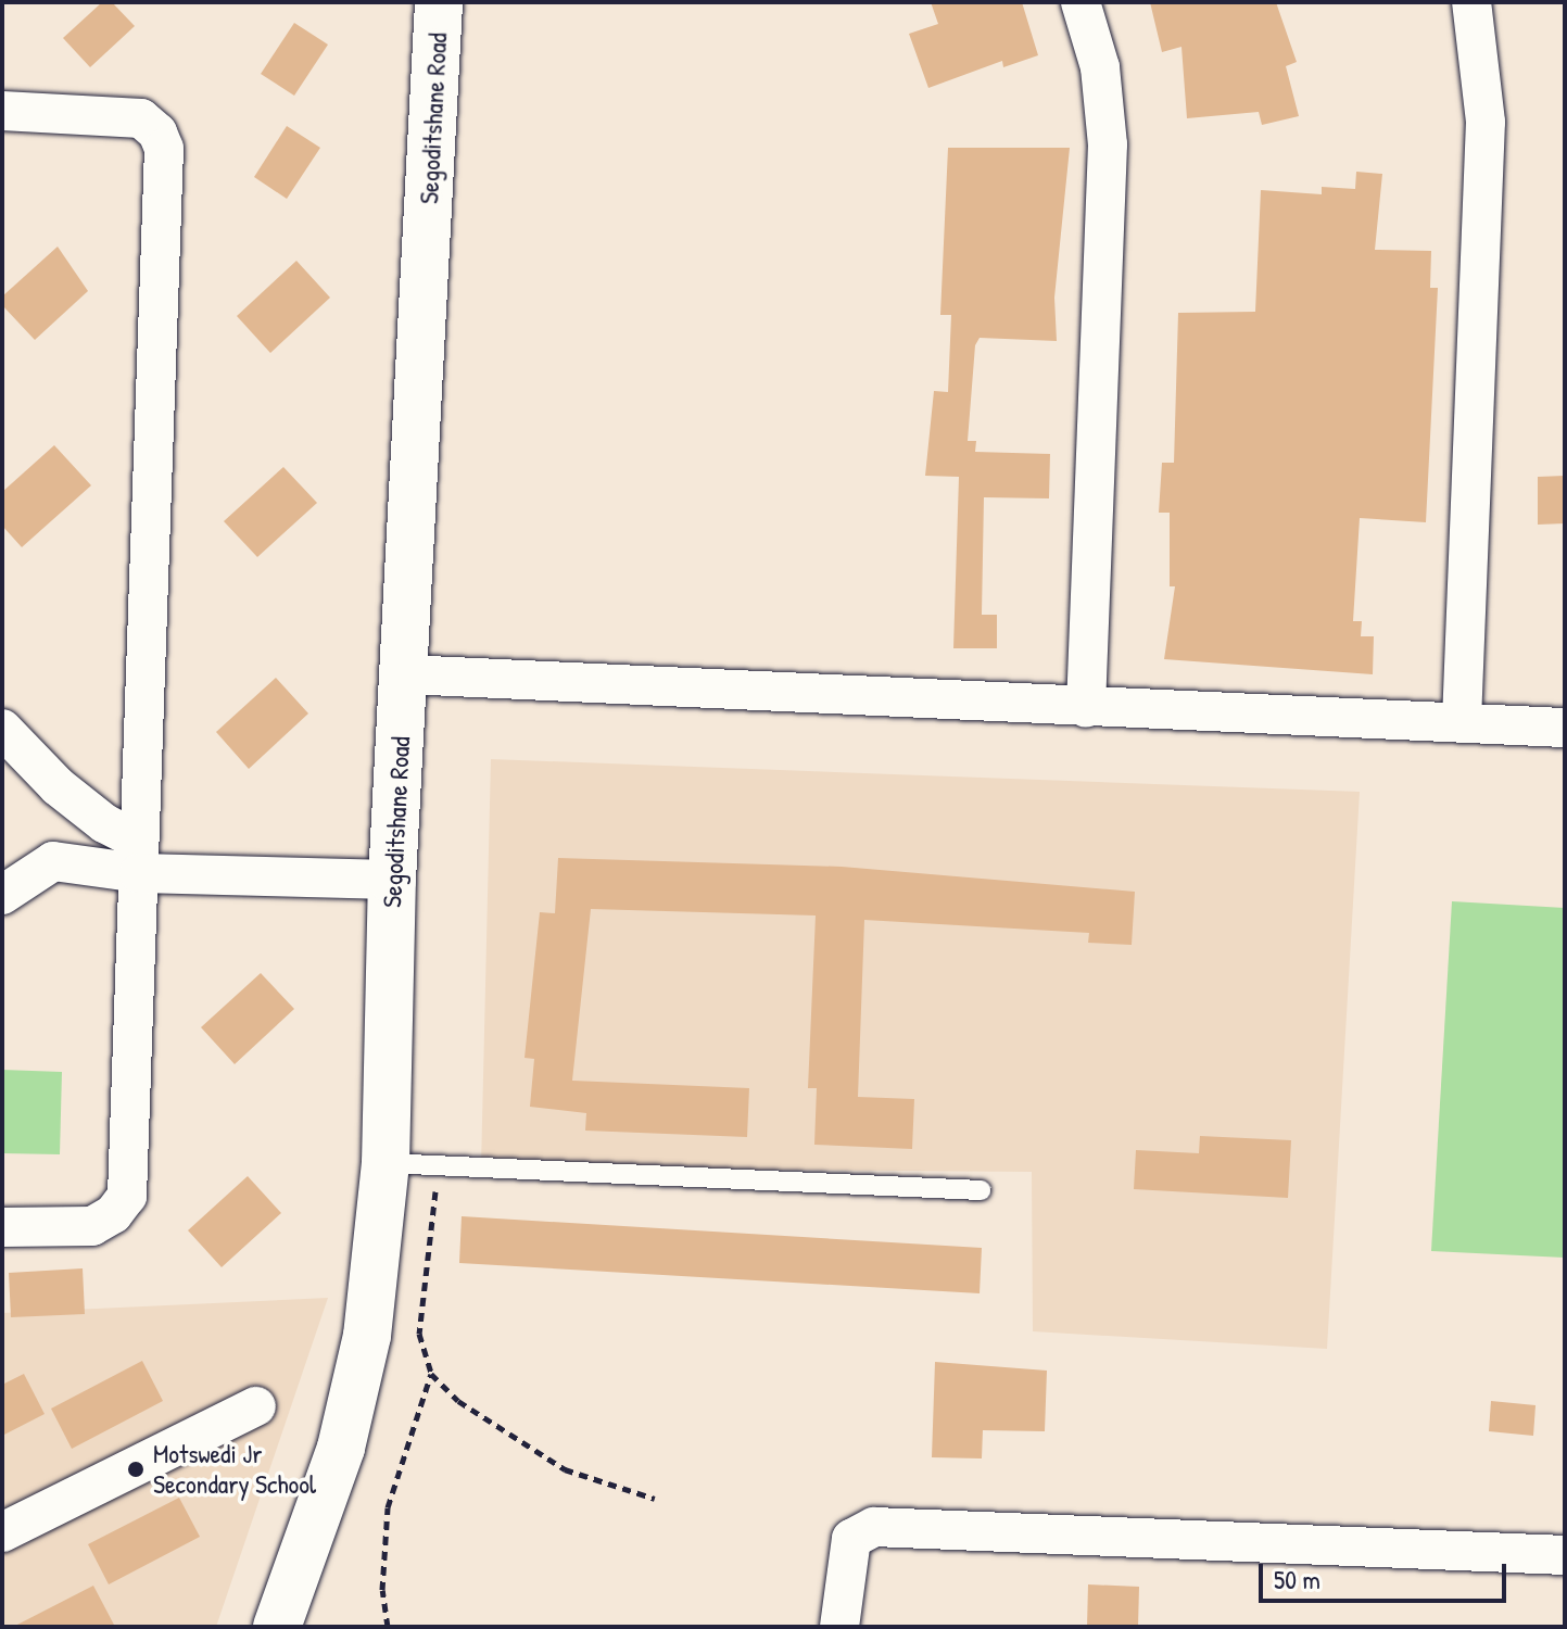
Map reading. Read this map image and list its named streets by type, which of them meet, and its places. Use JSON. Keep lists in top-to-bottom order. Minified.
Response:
{"streets":{"street":["Segoditshane Road"]},"places":["Motswedi Jr Secondary School"],"scale_bar":"50 m"}
